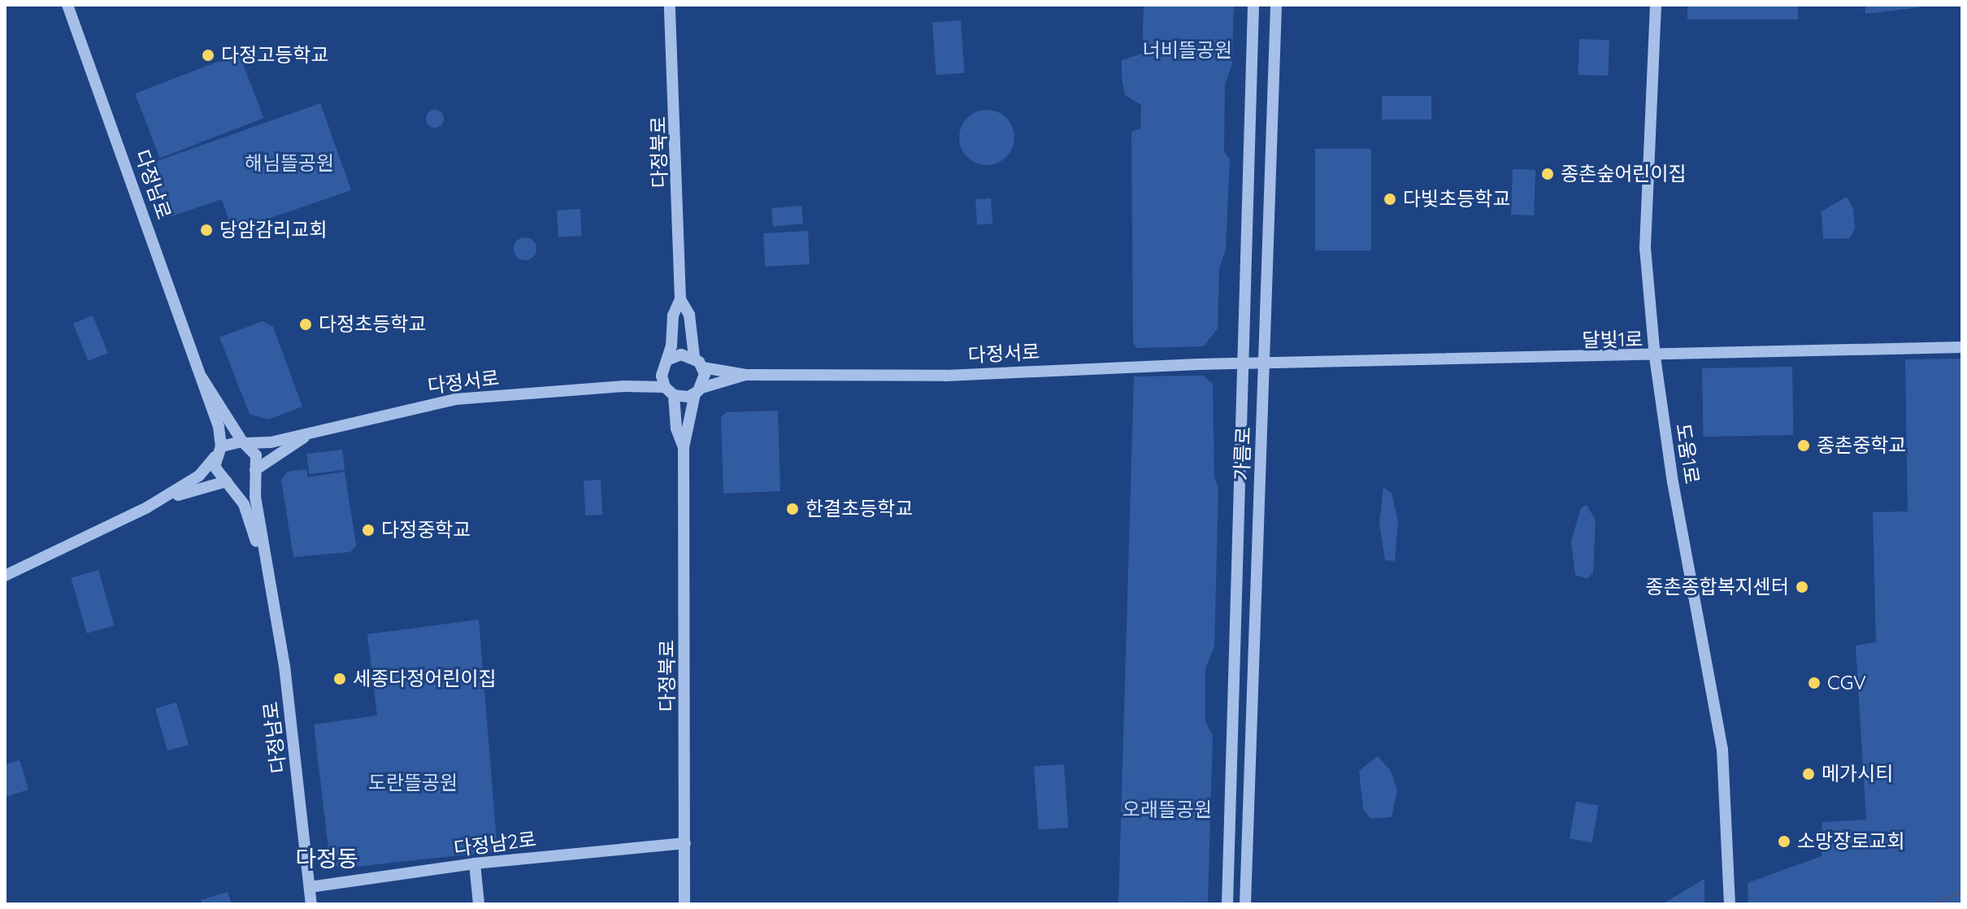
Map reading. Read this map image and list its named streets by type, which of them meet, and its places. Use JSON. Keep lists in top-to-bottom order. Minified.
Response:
{"streets":{"street":["다정북로","다정남로","달빛1로","다정서로","가름로","도움1로","다정남2로"]},"crossings":[["다정북로","다정남2로"],["다정남로","다정남2로"],["달빛1로","다정서로"],["달빛1로","가름로"],["달빛1로","도움1로"],["다정서로","가름로"]],"districts":["다정동"],"parks":["너비뜰공원","해님뜰공원","도란뜰공원","오래뜰공원"],"places":["다정고등학교","종촌숲어린이집","다빛초등학교","당암감리교회","다정초등학교","종촌중학교","한결초등학교","다정중학교","종촌종합복지센터","세종다정어린이집","CGV","메가시티","소망장로교회"]}
